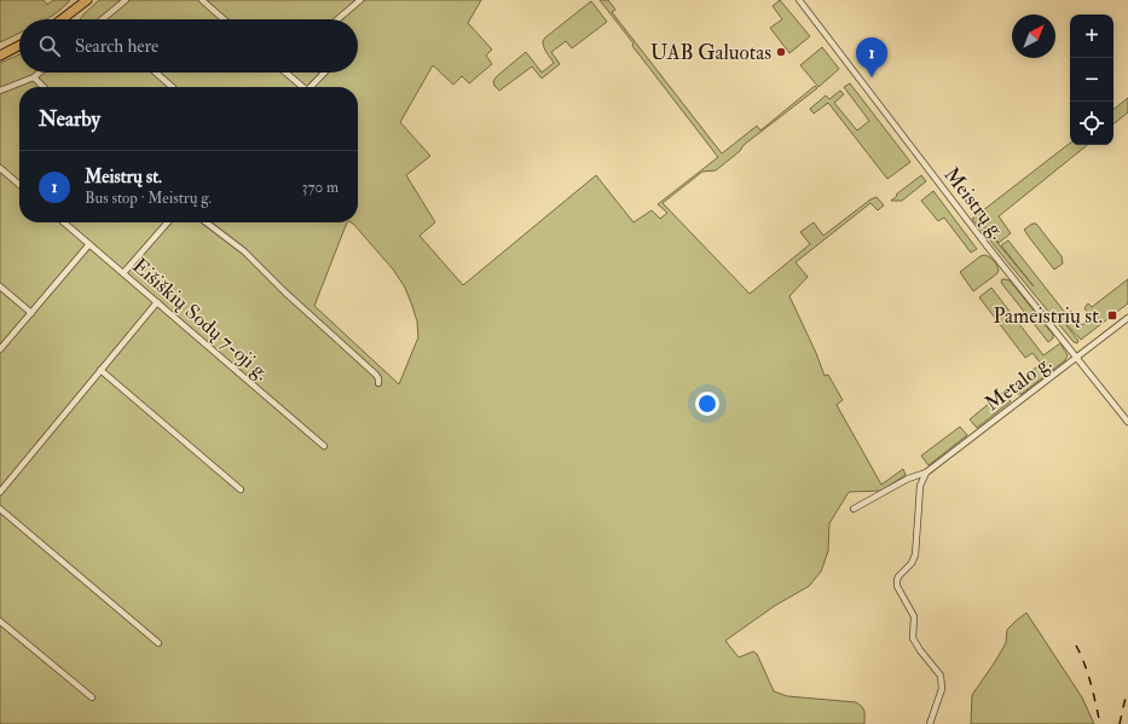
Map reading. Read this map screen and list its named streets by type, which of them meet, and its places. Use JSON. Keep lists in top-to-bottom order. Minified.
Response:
{"streets":{"street":["Meistrų g.","Eišiškių Sodų 7-oji g.","Metalo g."]},"crossings":[["Meistrų g.","Metalo g."]],"places":{"other":["UAB Galuotas"],"transit":["Pameistrių st."]},"north":"top right","page":{"map_buttons":["+","−"],"search":"Search here","pins":"1","heading":"Nearby","list":[{"mark":"1","name":"Meistrų st.","note":"Bus stop · Meistrų g.","value":"370 m"}]}}
